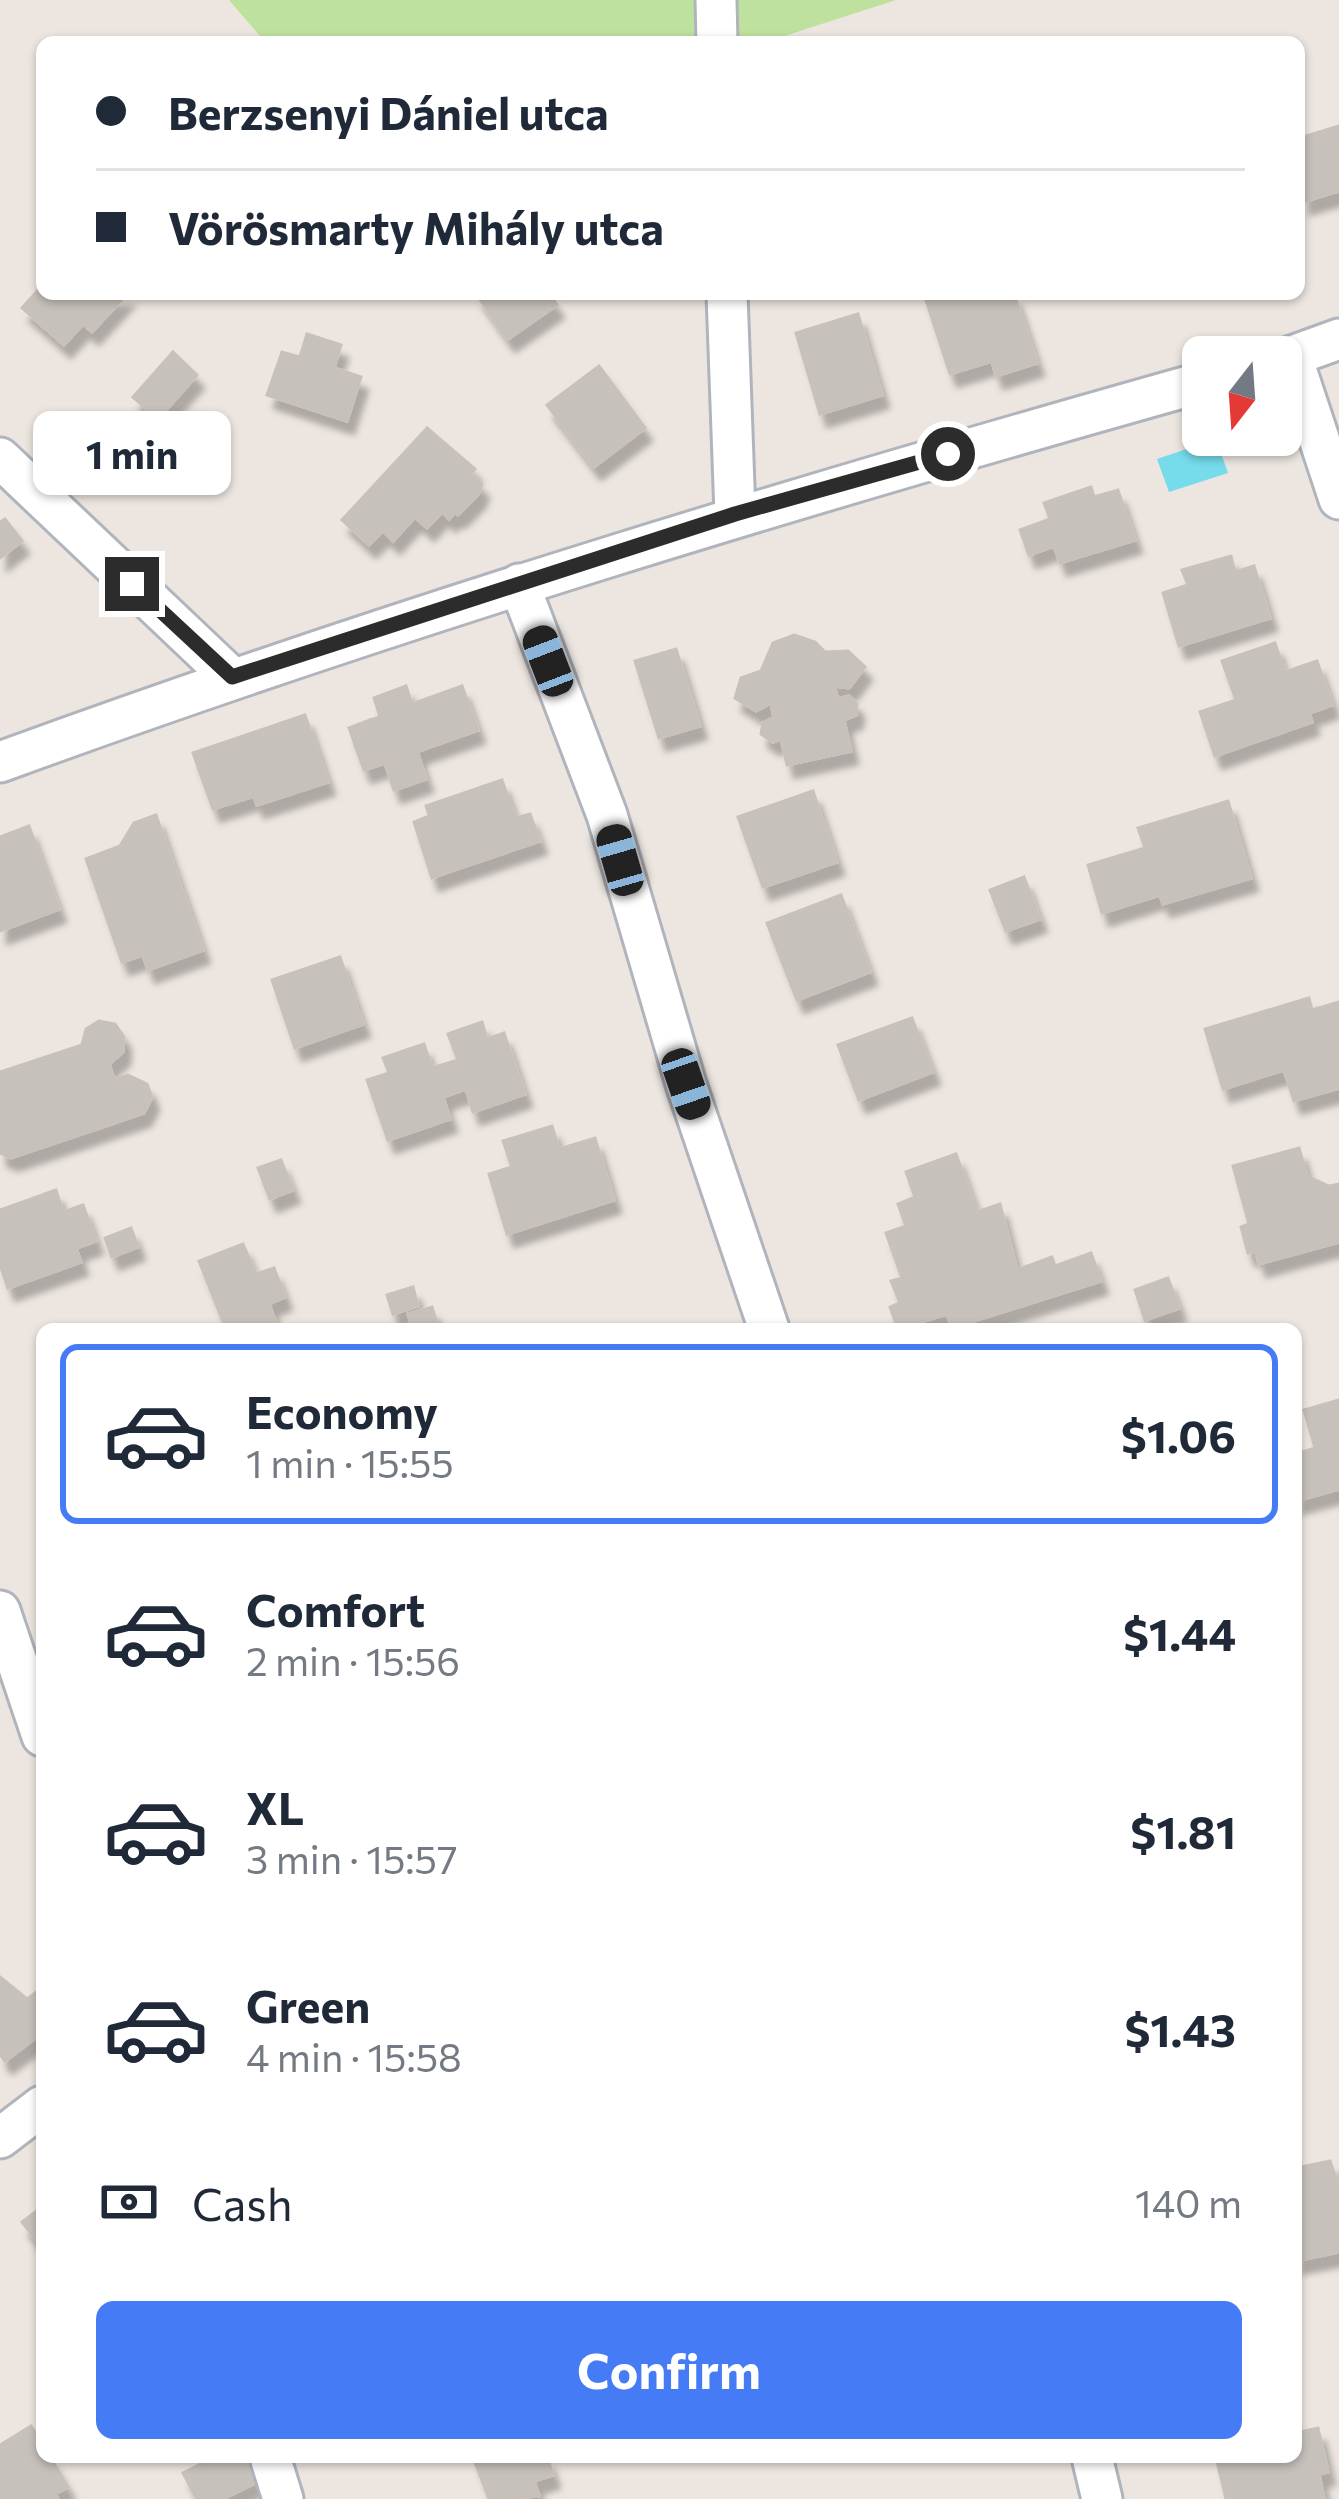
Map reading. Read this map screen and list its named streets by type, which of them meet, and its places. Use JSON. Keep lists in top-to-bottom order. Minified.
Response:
{"north":"bottom","page":{"banner":["Berzsenyi Dániel utca","Vörösmarty Mihály utca"],"bubble":"1 min","list":[{"name":"Economy","note":"1 min · 15:55","value":"$1.06"},{"name":"Comfort","note":"2 min · 15:56","value":"$1.44"},{"name":"XL","note":"3 min · 15:57","value":"$1.81"},{"name":"Green","note":"4 min · 15:58","value":"$1.43"}],"pay":["Cash","140 m"],"buttons":"Confirm"}}
